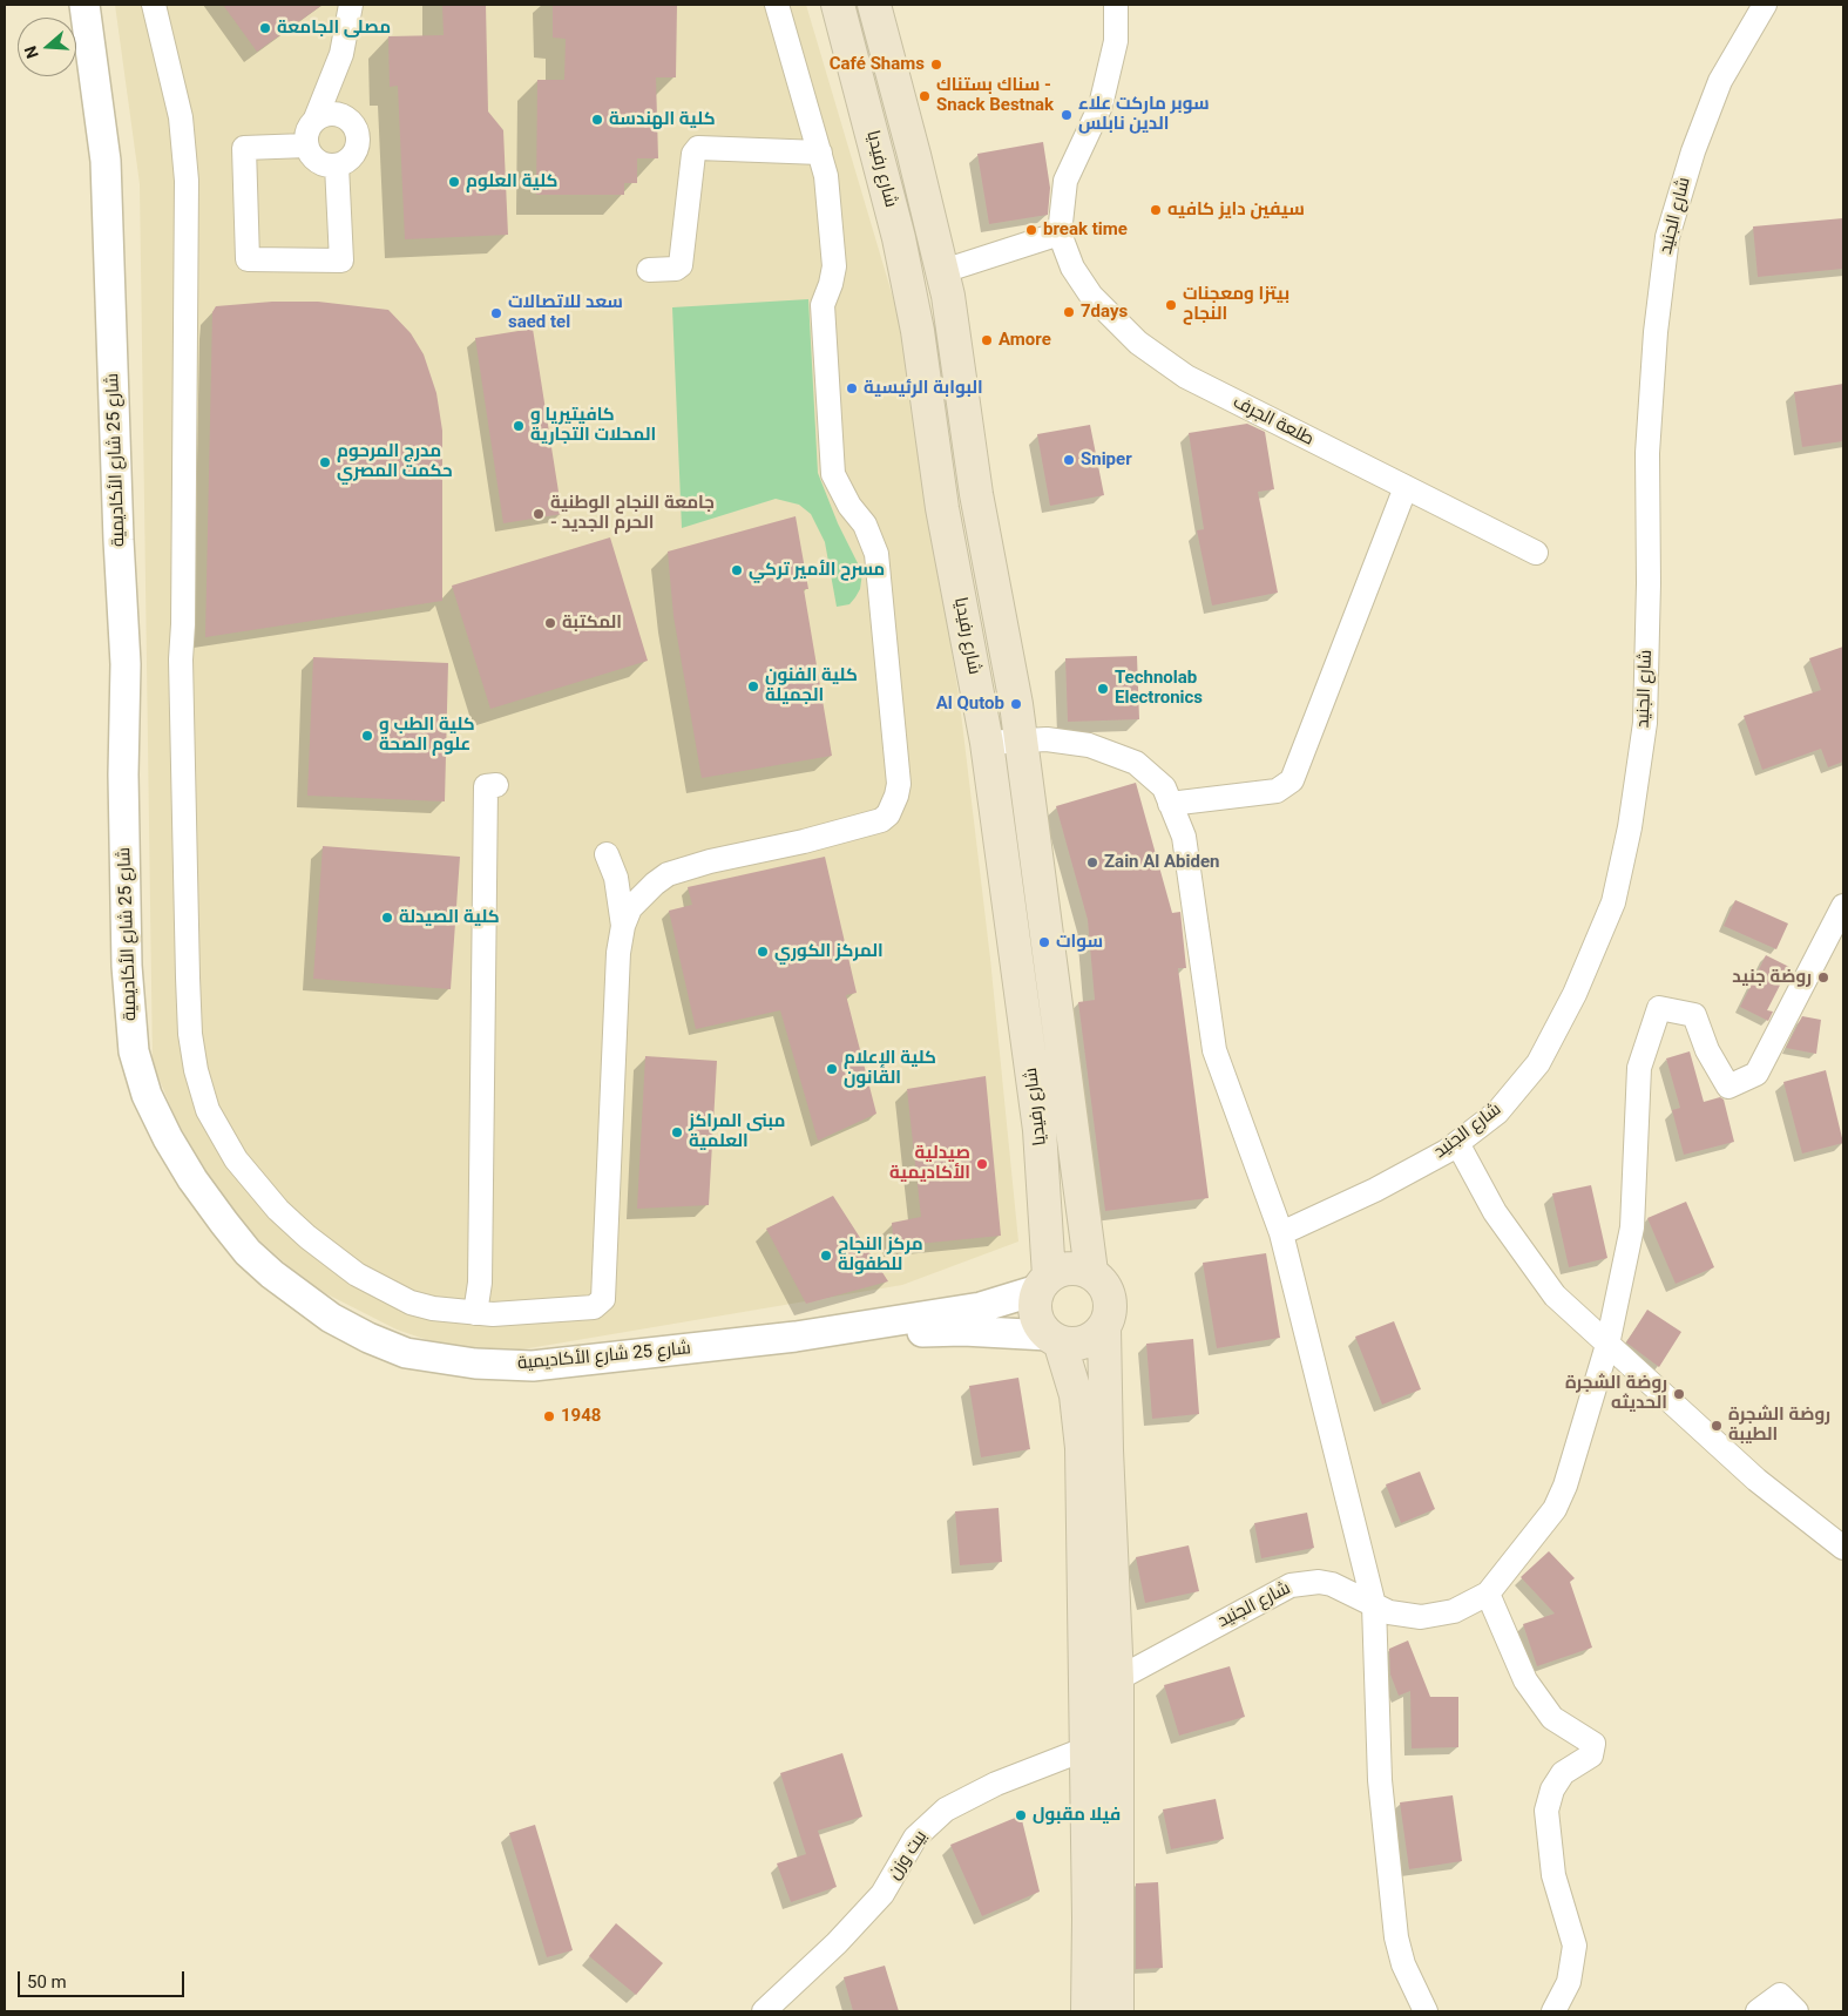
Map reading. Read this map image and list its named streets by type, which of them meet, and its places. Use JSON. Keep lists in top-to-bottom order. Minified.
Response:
{"streets":{"main road":["شارع رفيديا"],"street":["شارع الجنيد","طلعة الجرف","شارع 25 شارع الأكاديمية","بيت وزن"]},"places":["مصلى الجامعة","Café Shams","سناك بستناك - Snack Bestnak","سوبر ماركت علاء الدين نابلس","كلية الهندسة","كلية العلوم","سيفين دايز كافيه","break time","بيتزا ومعجنات النجاح","7days","سعد للاتصالات saed tel","Amore","البوابة الرئيسية","كافيتيريا و المحلات التجارية","Sniper","مدرج المرحوم حكمت المصري","جامعة النجاح الوطنية - الحرم الجديد","مسرح الأمير تركي","المكتبة","كلية الفنون الجميلة","Technolab Electronics","Al Qutob","كلية الطب و علوم الصحة","Zain Al Abiden","كلية الصيدلة","سوات","المركز الكوري","روضة جنيد","كلية الإعلام القانون","مبنى المراكز العلمية","صيدلية الأكاديمية","مركز النجاح للطفولة","روضة الشجرة الحديثه","1948","روضة الشجرة الطيبة","فيلا مقبول"],"scale_bar":"50 m","north":"left"}
